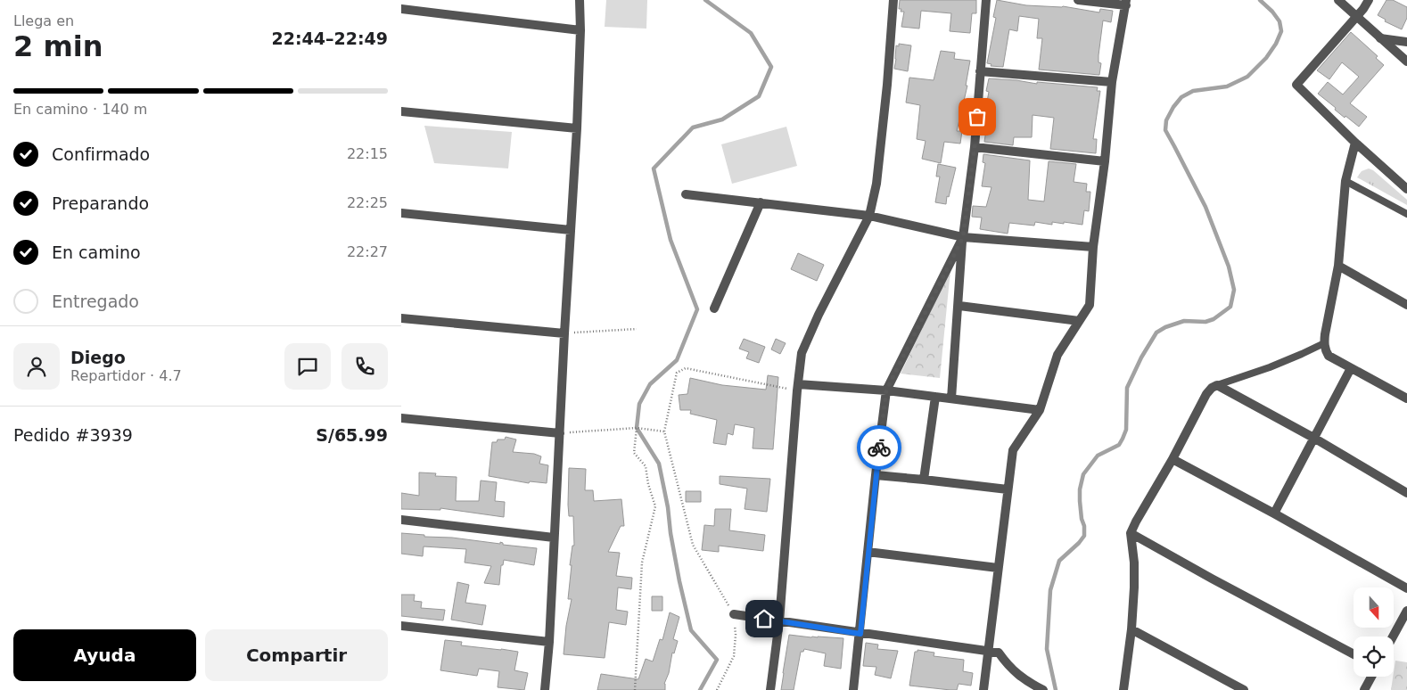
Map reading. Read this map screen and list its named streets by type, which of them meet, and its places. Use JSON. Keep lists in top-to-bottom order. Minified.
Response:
{"north":"bottom","page":{"heading":["2 min","Llega en","22:44–22:49"],"panel":["Diego","Repartidor · 4.7","Pedido #3939","S/65.99"],"bar":"En camino · 140 m","list":[["Confirmado","22:15"],["Preparando","22:25"],["En camino","22:27"],"Entregado"],"buttons":["Ayuda","Compartir"]}}
